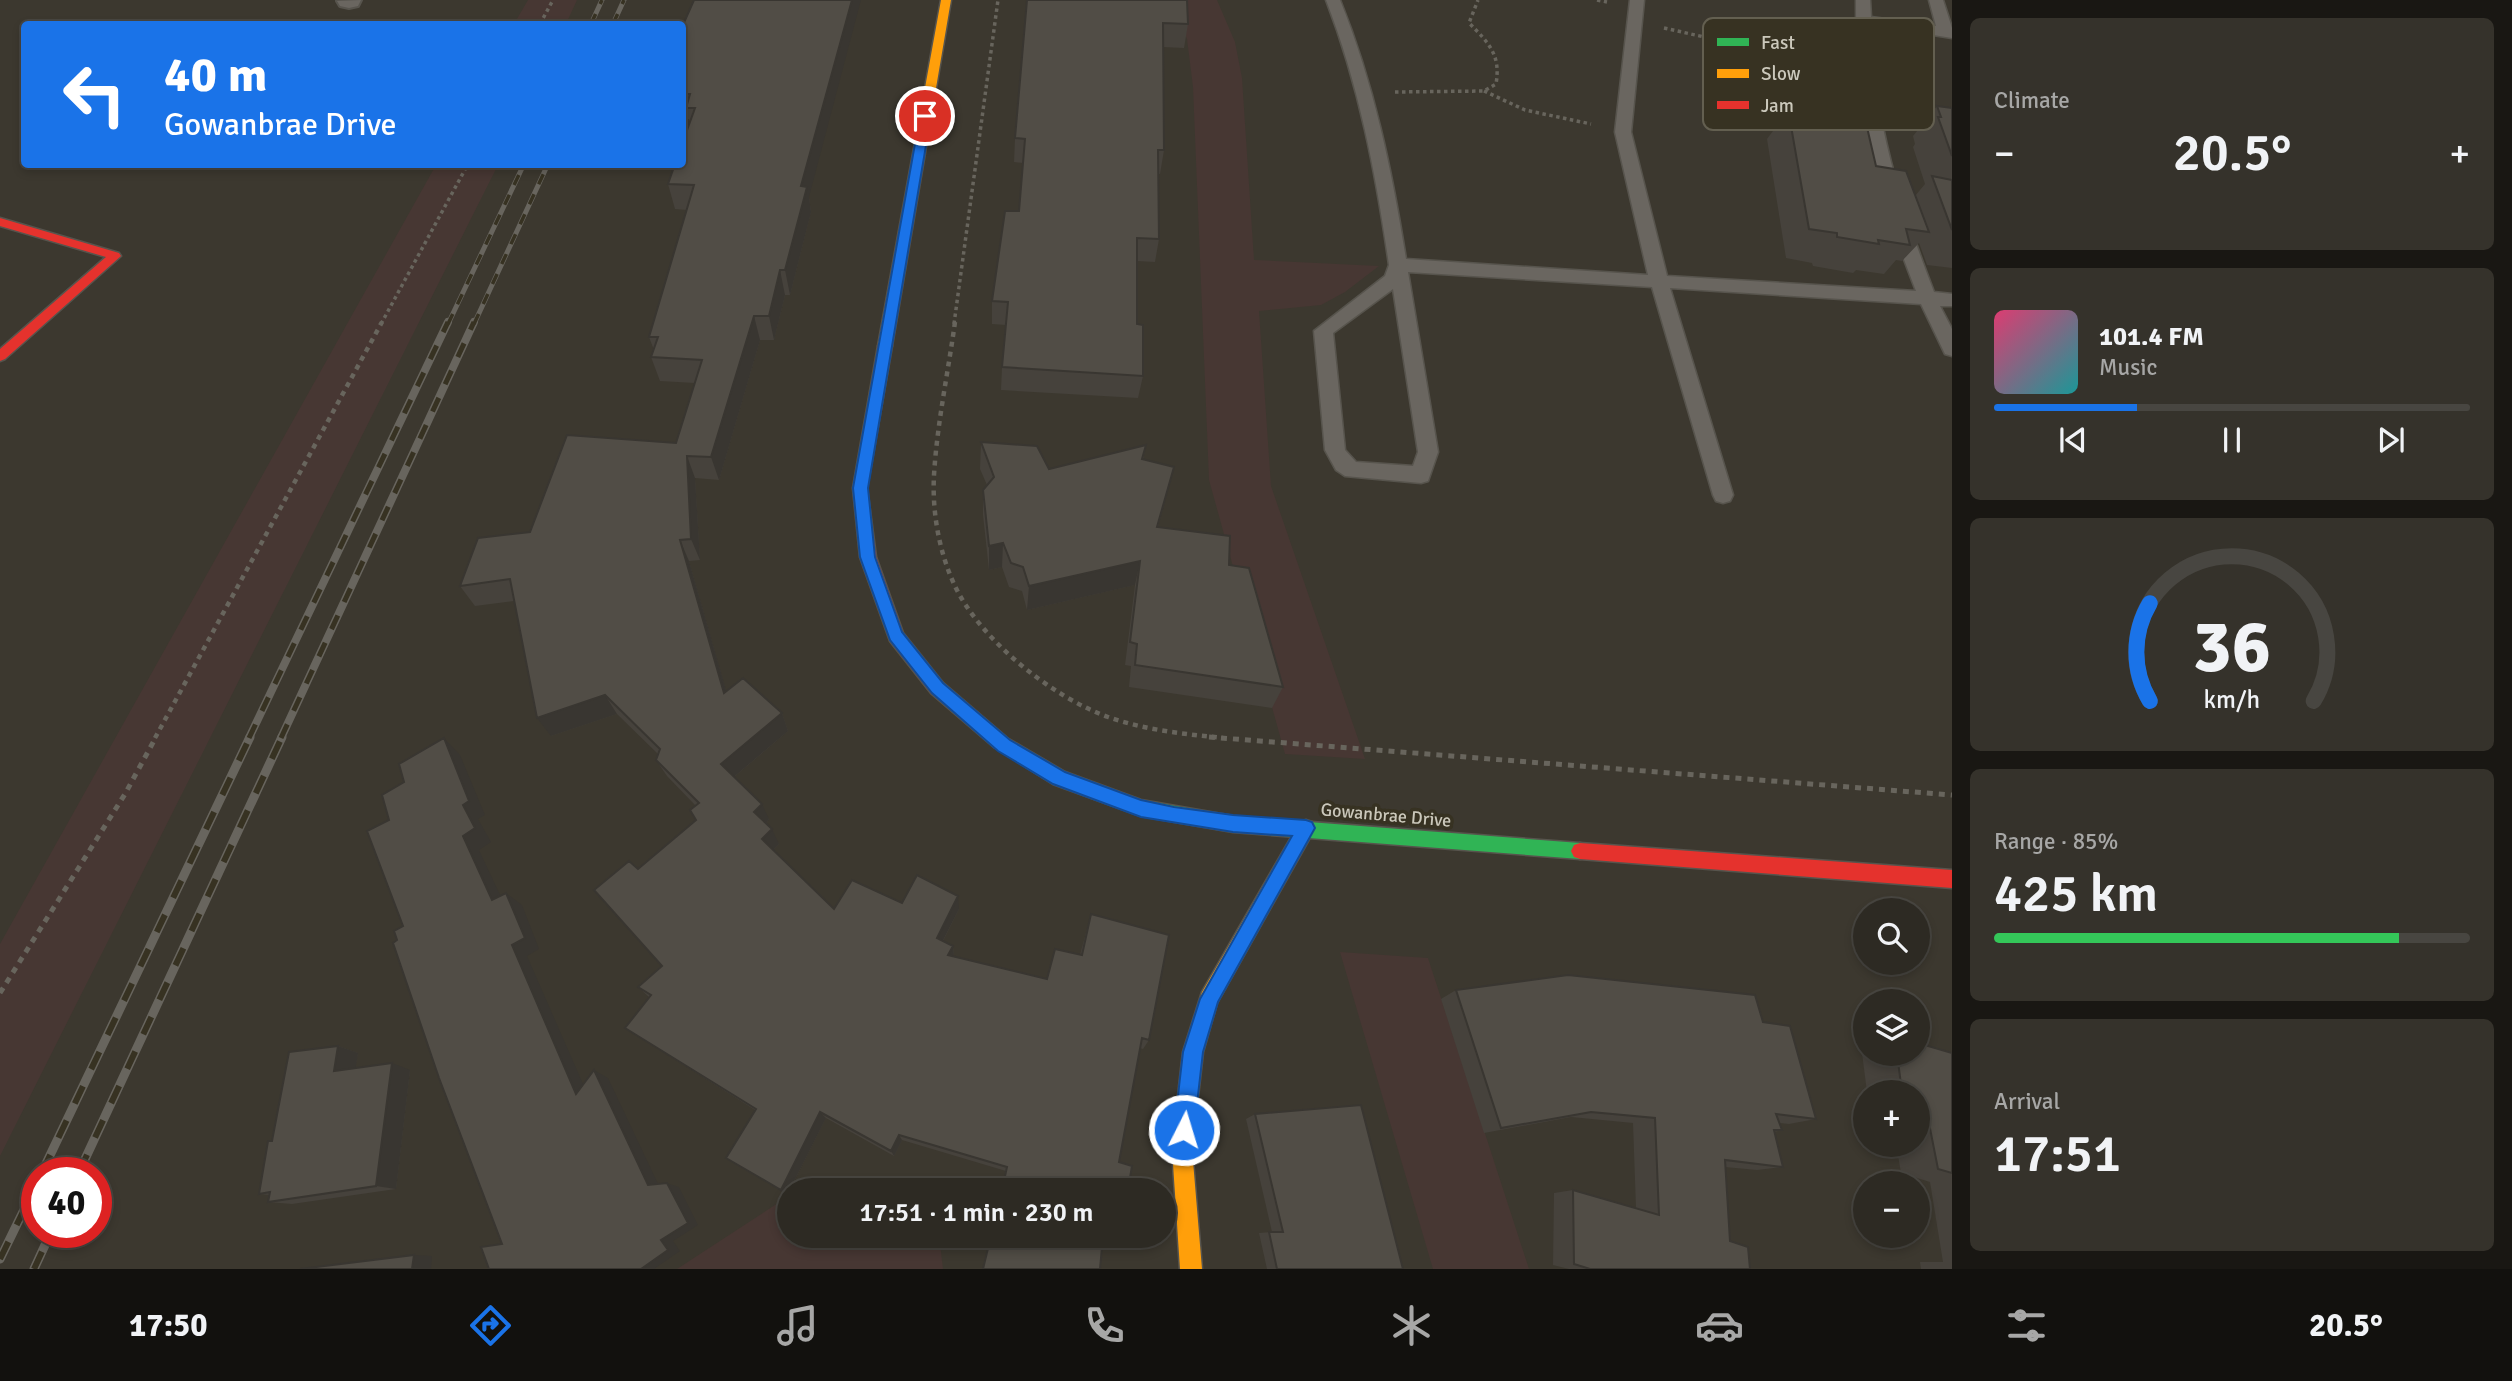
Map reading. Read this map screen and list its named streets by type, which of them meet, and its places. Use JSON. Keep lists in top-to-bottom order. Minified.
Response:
{"streets":{"street":["Gowanbrae Drive"]},"legend":["Fast","Slow","Jam"],"page":{"tile":["Climate",["Range · 85%","425 km"],["Arrival","17:51"]],"turn":["40 m","Gowanbrae Drive"],"heat":["−","20.5°","+"],"song":["101.4 FM","Music"],"map_buttons":["+","−"],"limit":"40","trip":"17:51 · 1 min · 230 m","tabs":["17:50","20.5°"],"gauge":["36","km/h"]}}
